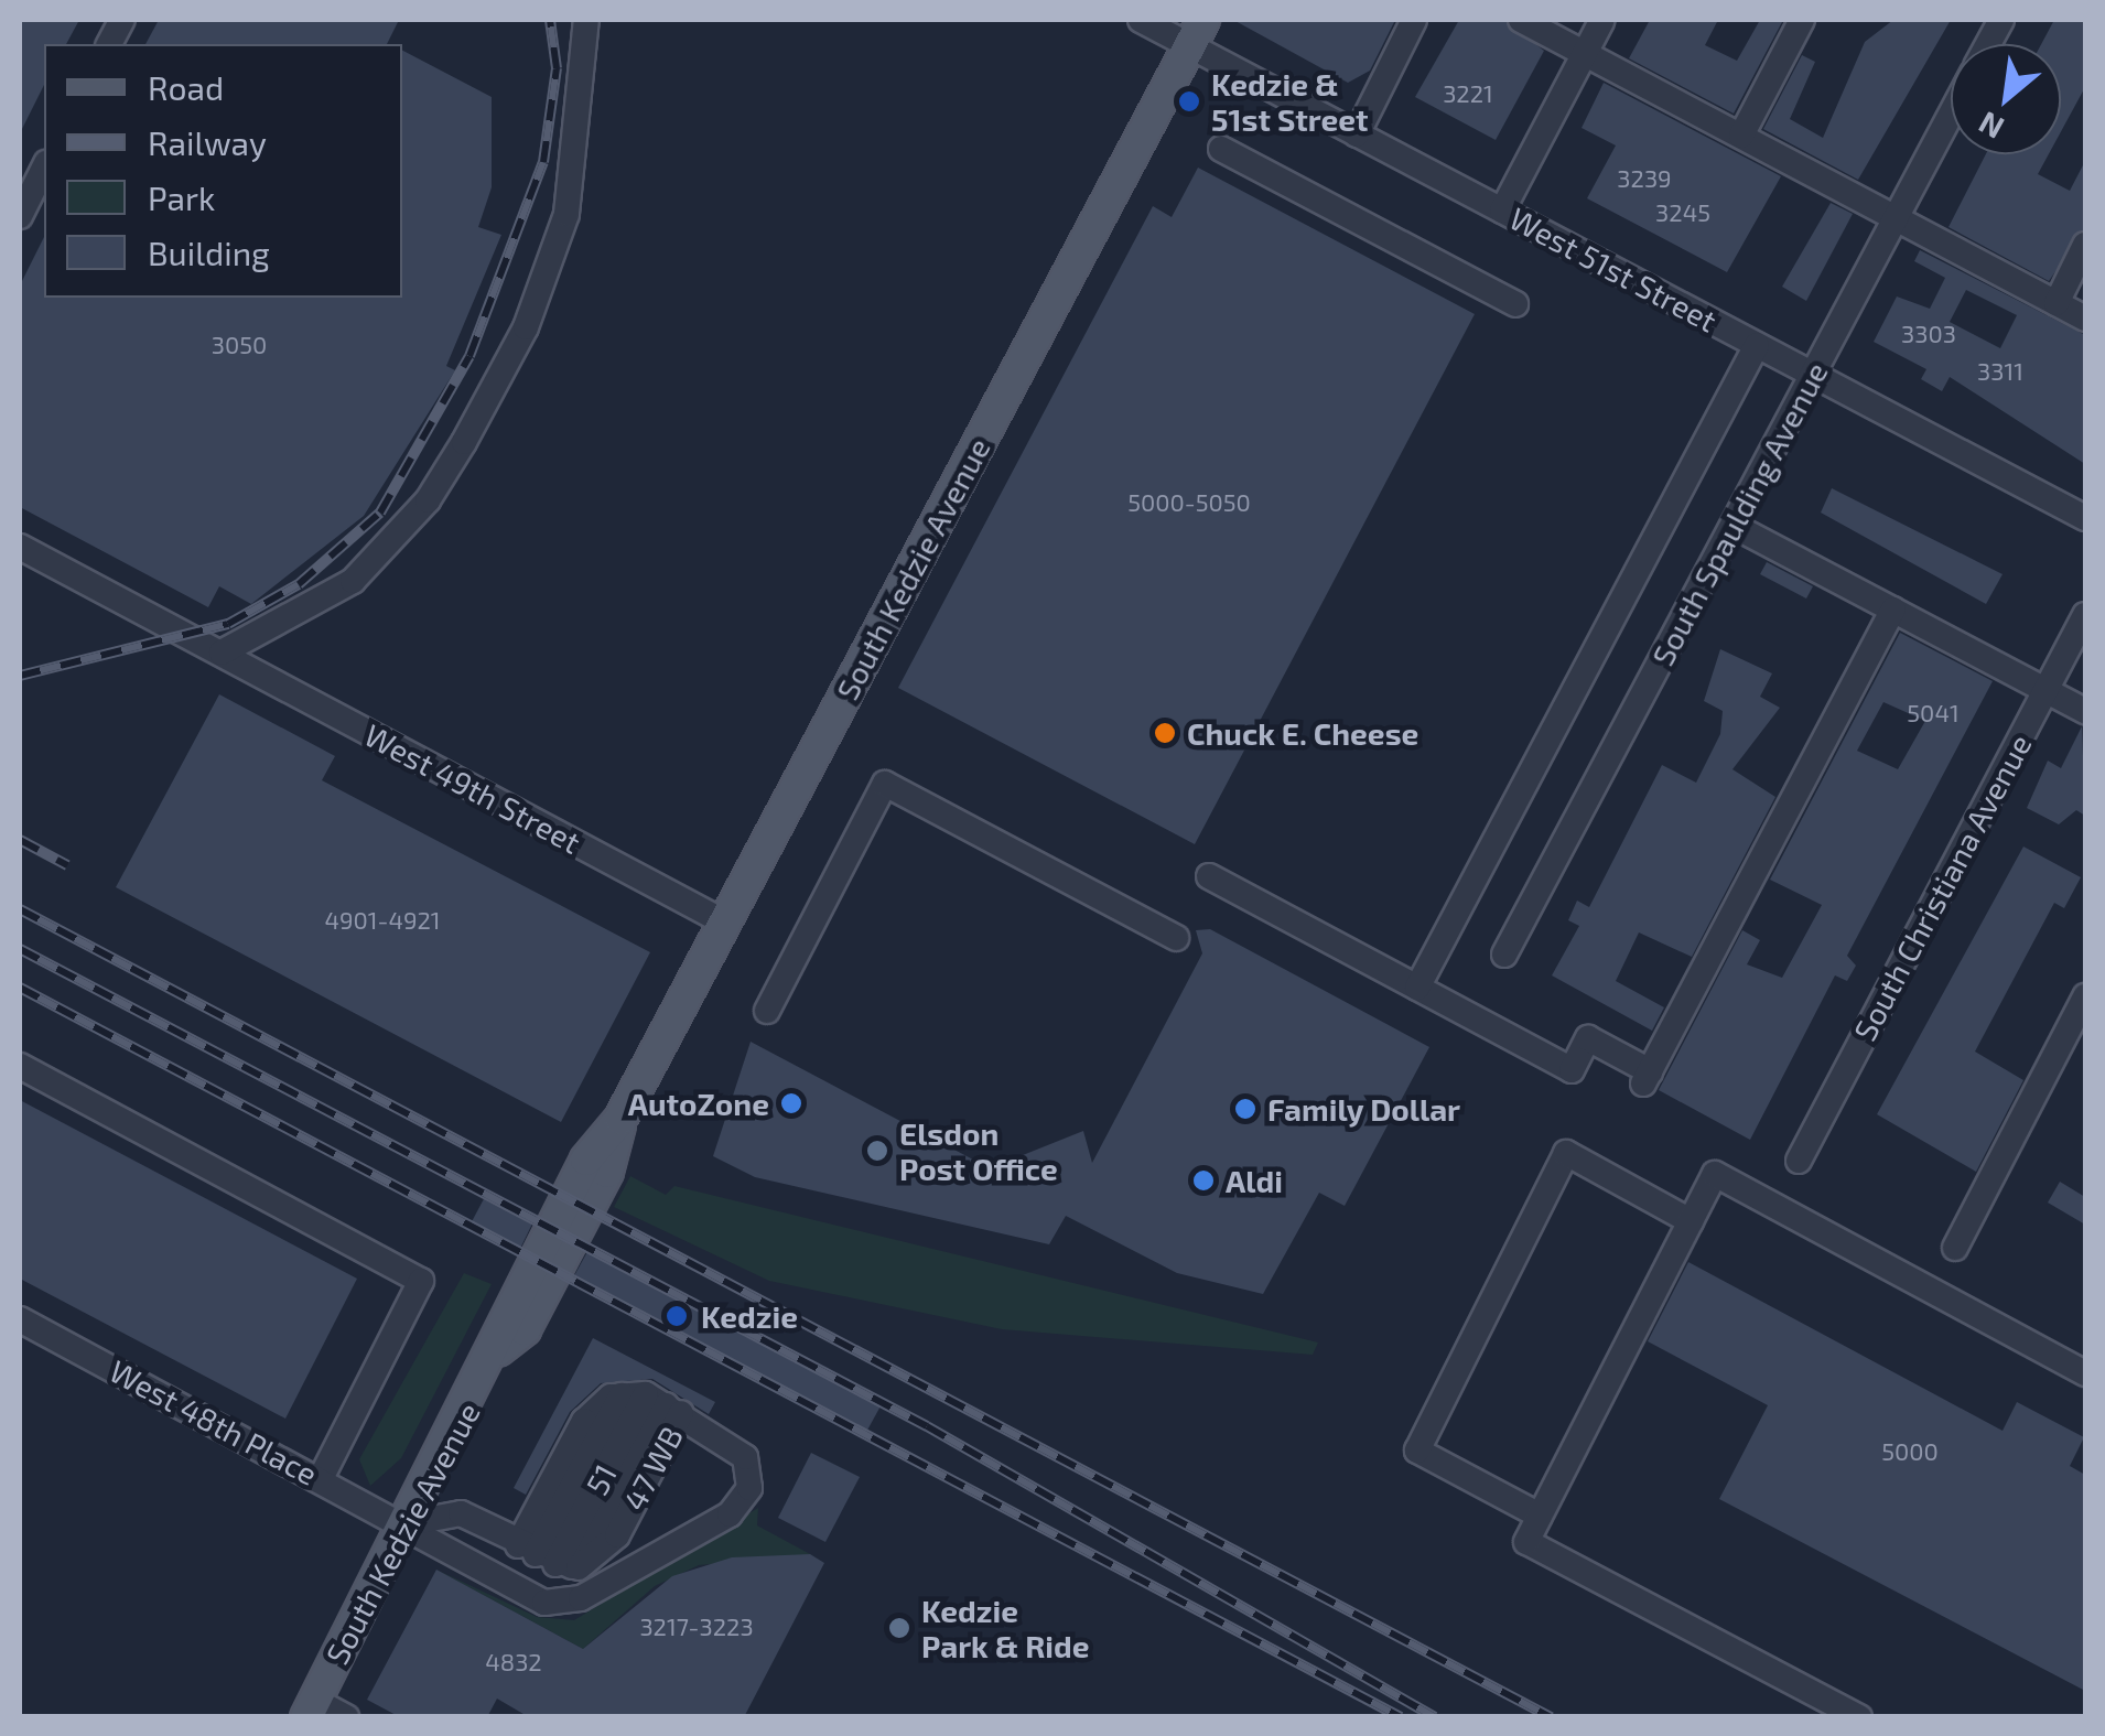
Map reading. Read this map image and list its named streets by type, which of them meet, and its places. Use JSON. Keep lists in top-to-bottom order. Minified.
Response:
{"streets":{"main road":["South Kedzie Avenue"],"street":["West 51st Street","South Spaulding Avenue","West 49th Street","South Christiana Avenue","West 48th Place","47 WB"]},"crossings":[["West 51st Street","South Spaulding Avenue"],["West 51st Street","South Kedzie Avenue"],["South Kedzie Avenue","West 49th Street"],["South Kedzie Avenue","West 48th Place"],["West 48th Place","47 WB"]],"places":["Kedzie & 51st Street","Chuck E. Cheese","AutoZone","Family Dollar","Elsdon Post Office","Aldi","Kedzie","Kedzie Park & Ride"],"house_numbers":["3221","3239","3245","3303","3050","3311","5000-5050","5041","4901-4921","5000","3217-3223","4832"],"legend":["Road","Railway","Park","Building"],"north":"bottom left"}
